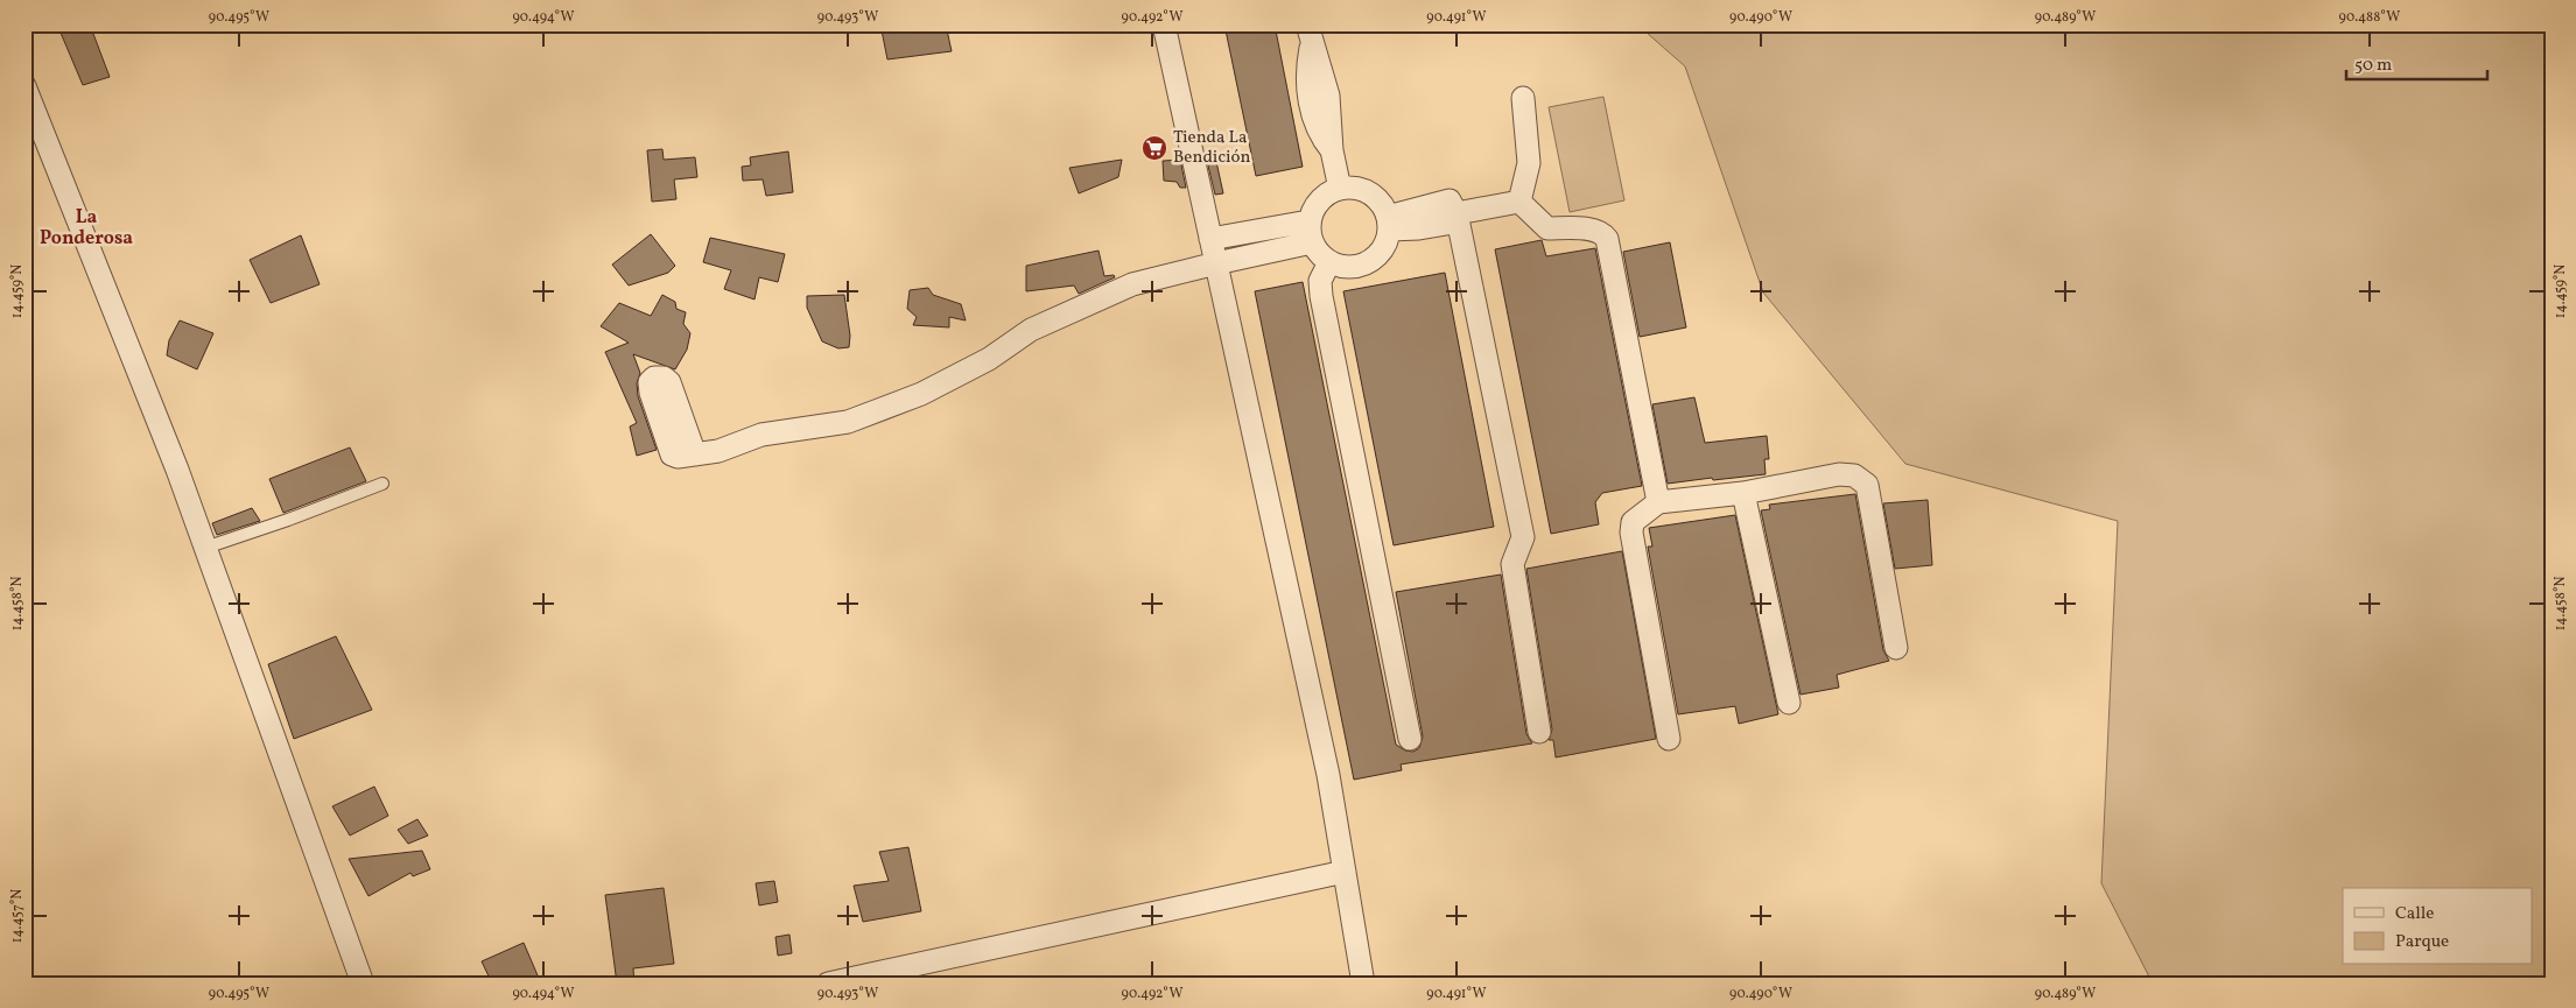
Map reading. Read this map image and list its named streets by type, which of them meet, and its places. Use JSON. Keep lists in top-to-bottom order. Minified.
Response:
{"districts":["La Ponderosa"],"places":{"supermarket":["Tienda La Bendición"]},"legend":["Calle","Parque"],"scale_bar":"50 m","coordinates":["90.495°W","90.494°W","90.493°W","90.492°W","90.491°W","90.490°W","90.489°W","90.488°W","14.459°N","14.458°N","14.457°N"]}
